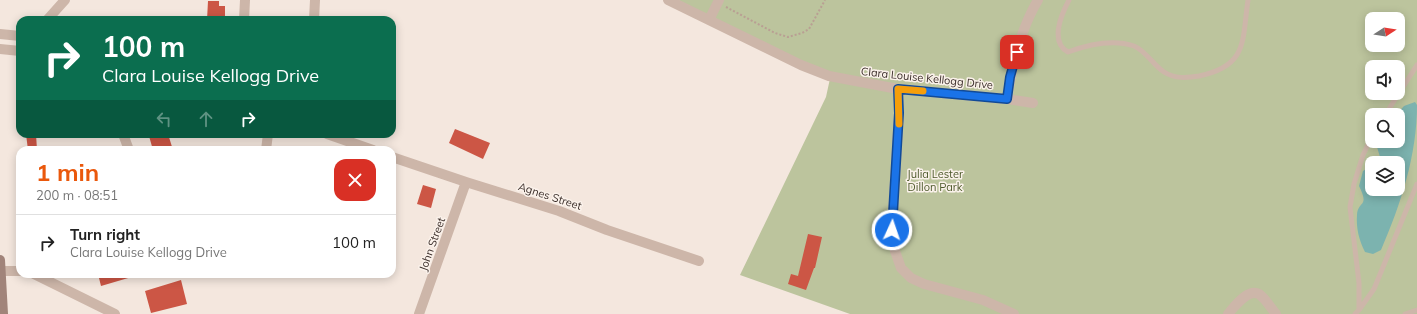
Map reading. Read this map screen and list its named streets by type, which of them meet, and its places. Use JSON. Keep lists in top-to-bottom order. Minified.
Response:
{"streets":{"street":["Clara Louise Kellogg Drive","Agnes Street","John Street"]},"crossings":[["Agnes Street","John Street"]],"parks":["Julia Lester Dillon Park"],"north":"right","page":{"turn":["100 m","Clara Louise Kellogg Drive"],"heading":["1 min","200 m · 08:51"],"list":[{"name":"Turn right","note":"Clara Louise Kellogg Drive","value":"100 m"}]}}
